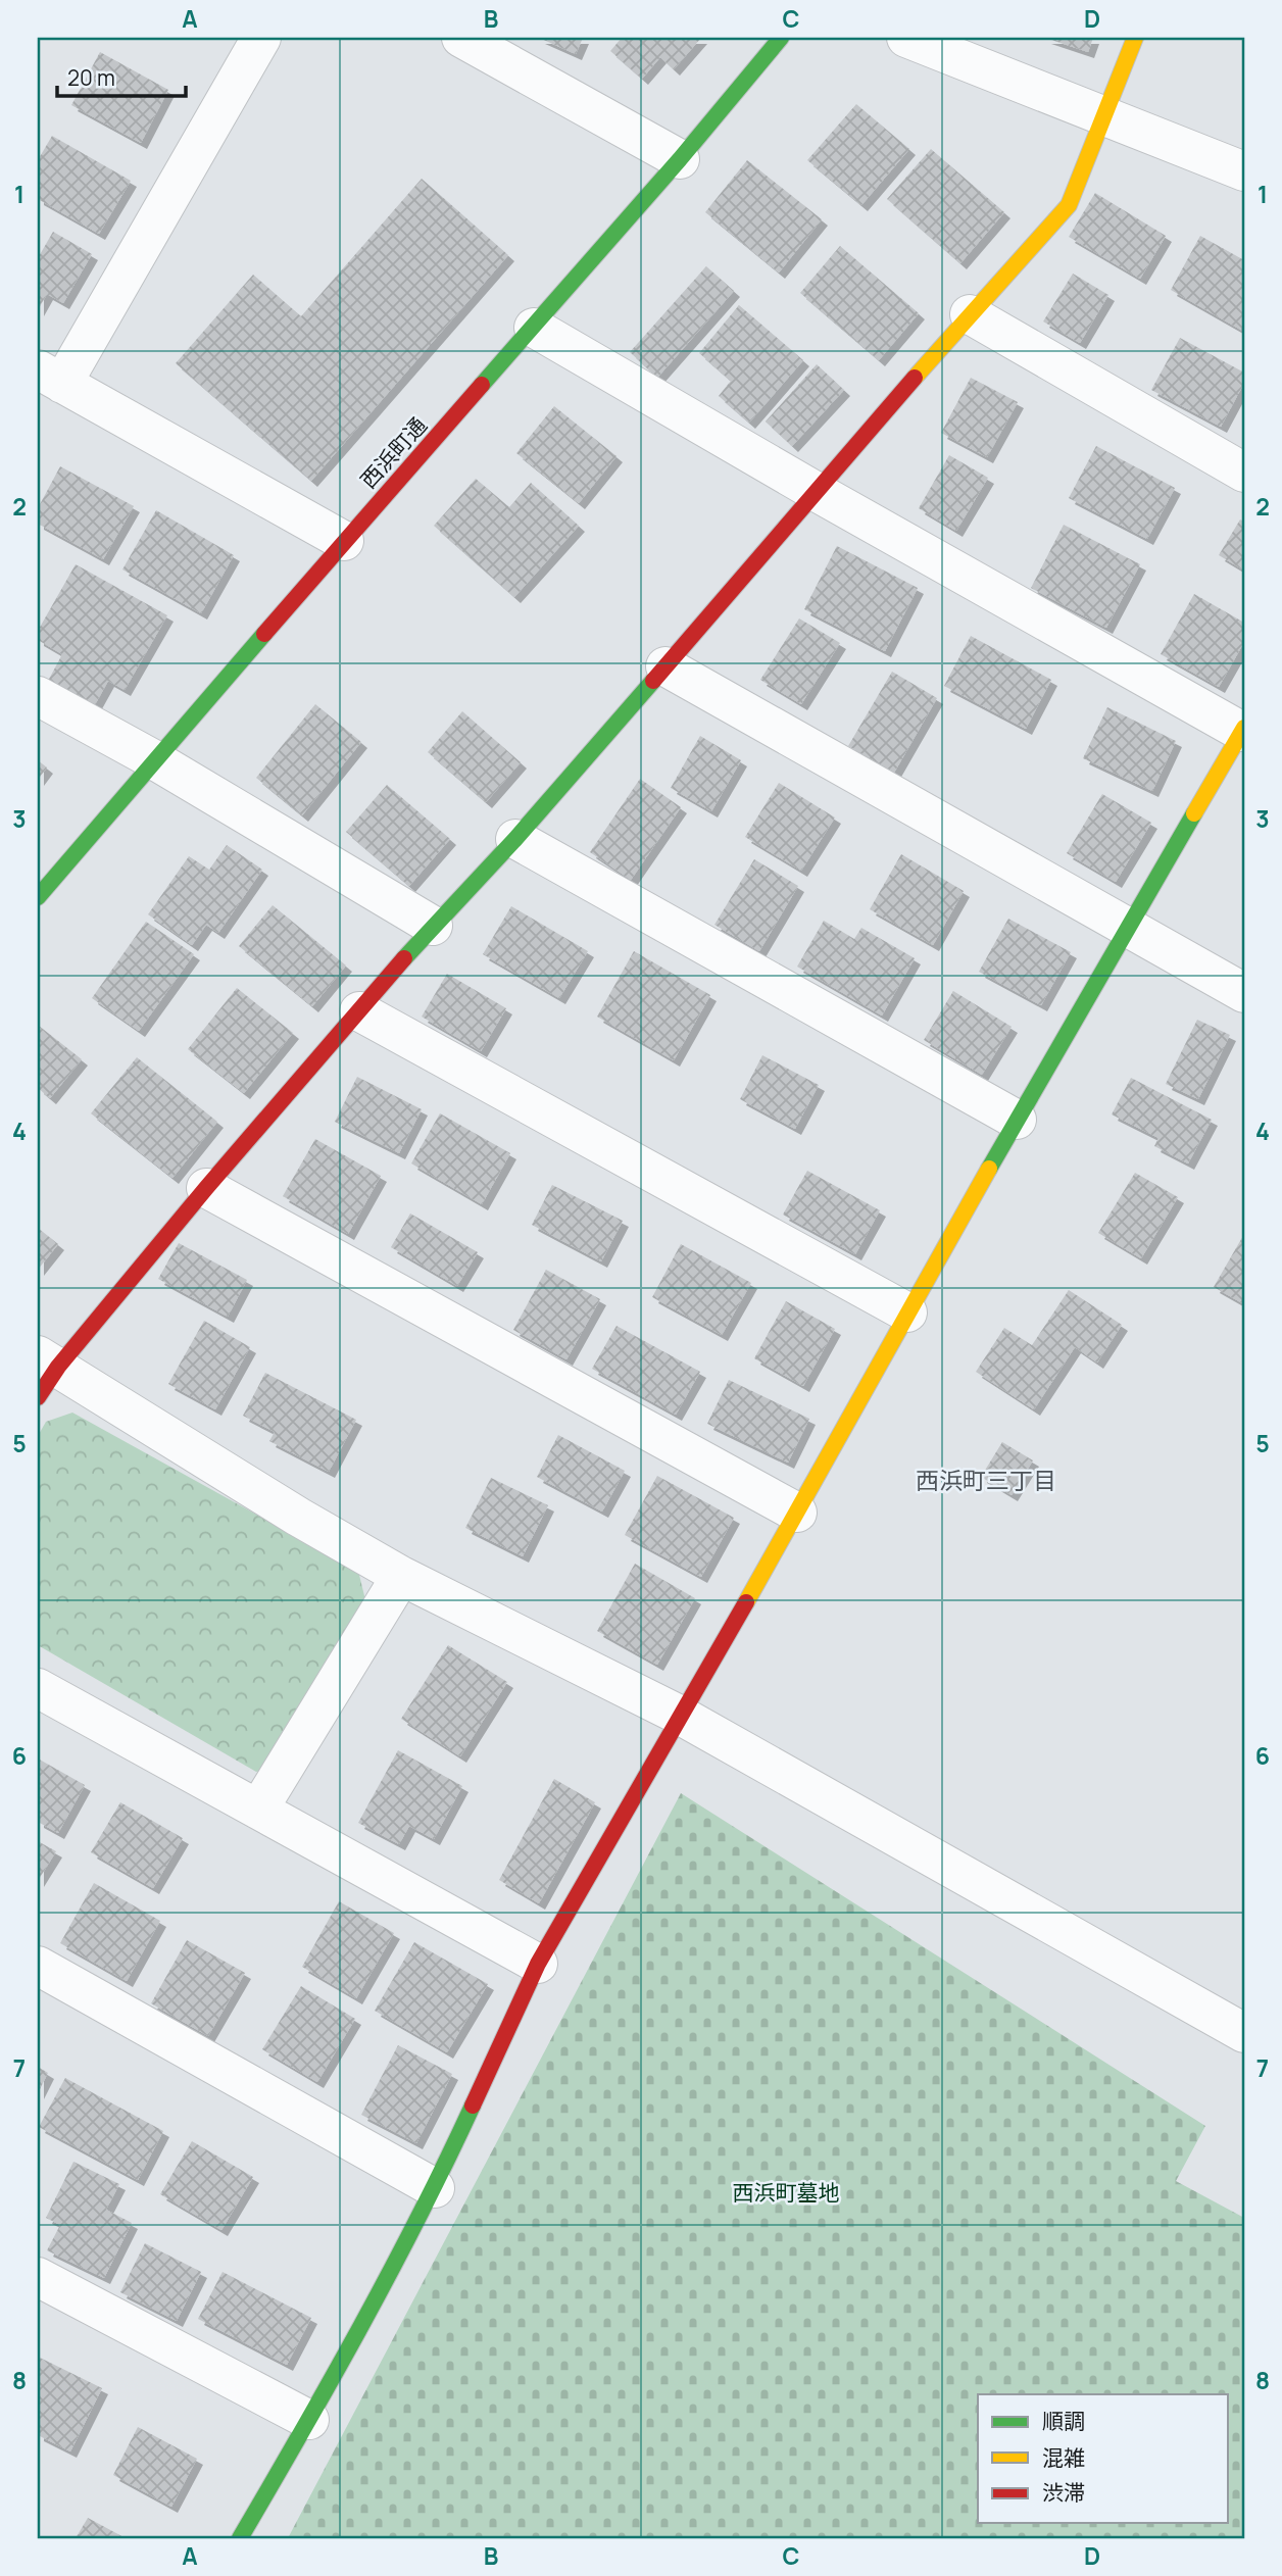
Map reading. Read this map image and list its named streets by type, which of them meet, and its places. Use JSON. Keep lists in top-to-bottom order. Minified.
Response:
{"streets":{"street":["西浜町通"]},"districts":["西浜町三丁目"],"parks":["西浜町墓地"],"legend":["順調","混雑","渋滞"],"scale_bar":"20 m","grid":{"columns":["A","B","C","D"],"rows":["1","2","3","4","5","6","7","8"]}}
